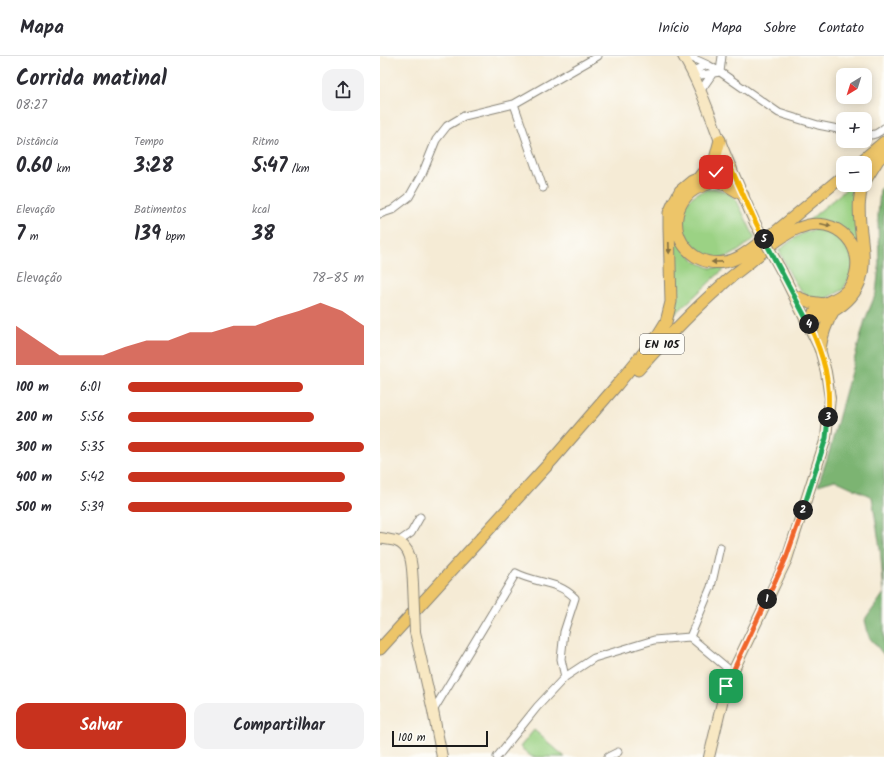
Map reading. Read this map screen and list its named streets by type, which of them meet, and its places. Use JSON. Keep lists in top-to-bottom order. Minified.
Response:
{"streets":{"main road":["EN 105"]},"scale_bar":"100 m","north":"bottom left","page":{"header":"Mapa","nav":["Início","Mapa","Sobre","Contato"],"heading":["Corrida matinal","08:27"],"map_buttons":["+","−"],"stats":[["Distância","0.60 km"],["Tempo","3:28"],["Ritmo","5:47 /km"],["Elevação","7 m"],["Batimentos","139 bpm"],["kcal","38"]],"pins":["5","4","3","2","1"],"chart":["Elevação","78–85 m"],"list":[{"name":"100 m","note":"6:01"},{"name":"200 m","note":"5:56"},{"name":"300 m","note":"5:35"},{"name":"400 m","note":"5:42"},{"name":"500 m","note":"5:39"}],"buttons":["Salvar","Compartilhar"],"scale":"100 m"}}
